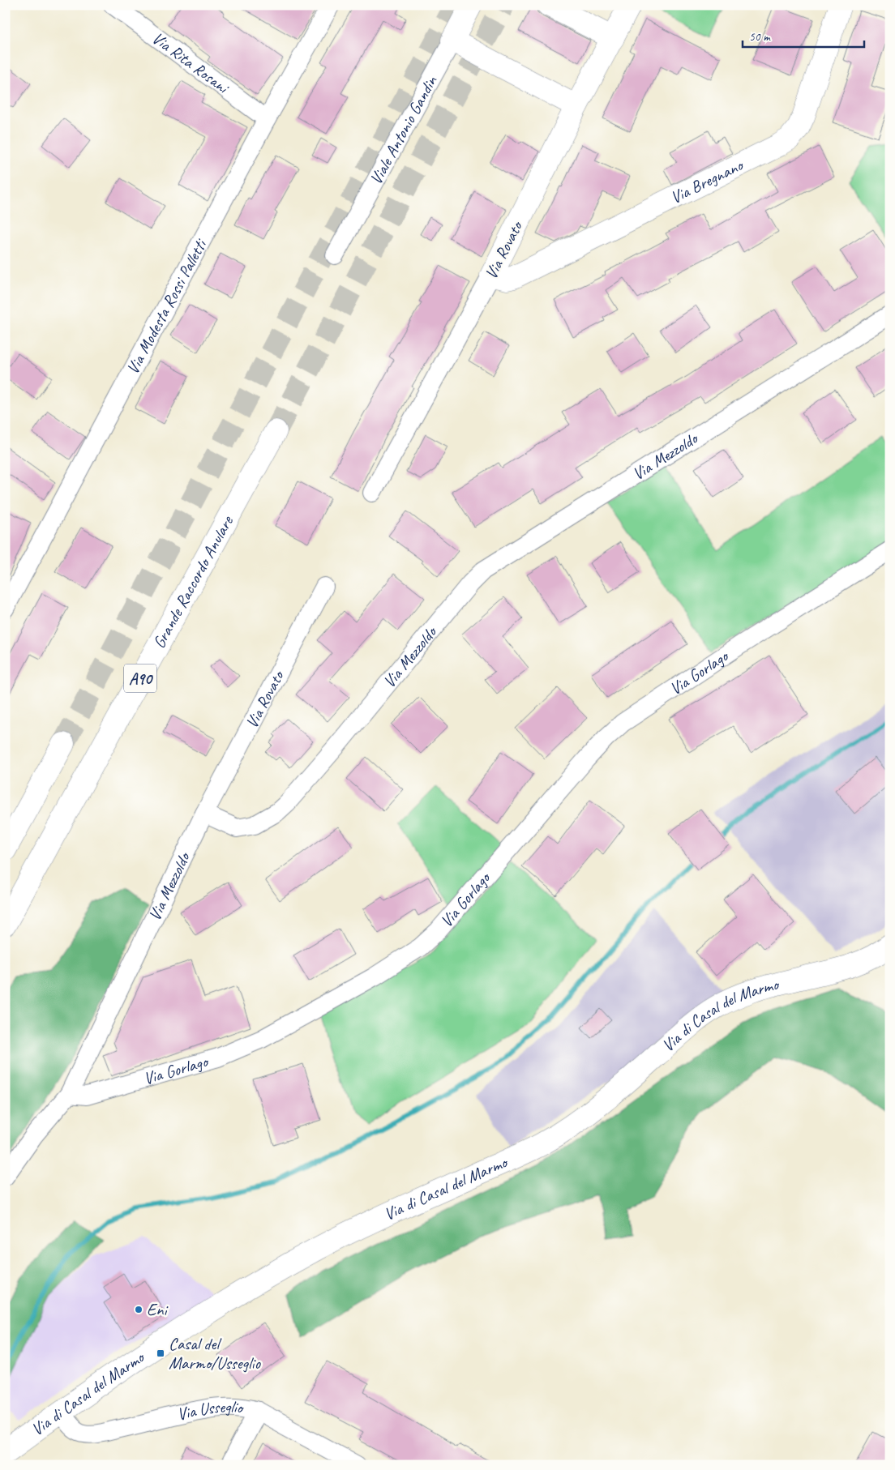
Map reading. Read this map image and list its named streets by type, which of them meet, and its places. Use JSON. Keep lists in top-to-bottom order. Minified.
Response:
{"streets":{"main road":["Viale Antonio Gandin","Via Bregnano","Via Rovato","Grande Raccordo Anulare","A90","Via di Casal del Marmo"],"street":["Via Rita Rosani","Via Modesta Rossi Palletti","Via Mezzoldo","Via Gorlago","Via Usseglio"]},"crossings":[["Via Rita Rosani","Via Modesta Rossi Palletti"],["Via Bregnano","Via Rovato"],["Via Rovato","Via Mezzoldo"],["Via Mezzoldo","Via Gorlago"],["Via di Casal del Marmo","Via Usseglio"]],"places":{"other":["Eni"],"transit":["Casal del Marmo/Usseglio"]},"scale_bar":"50 m"}
